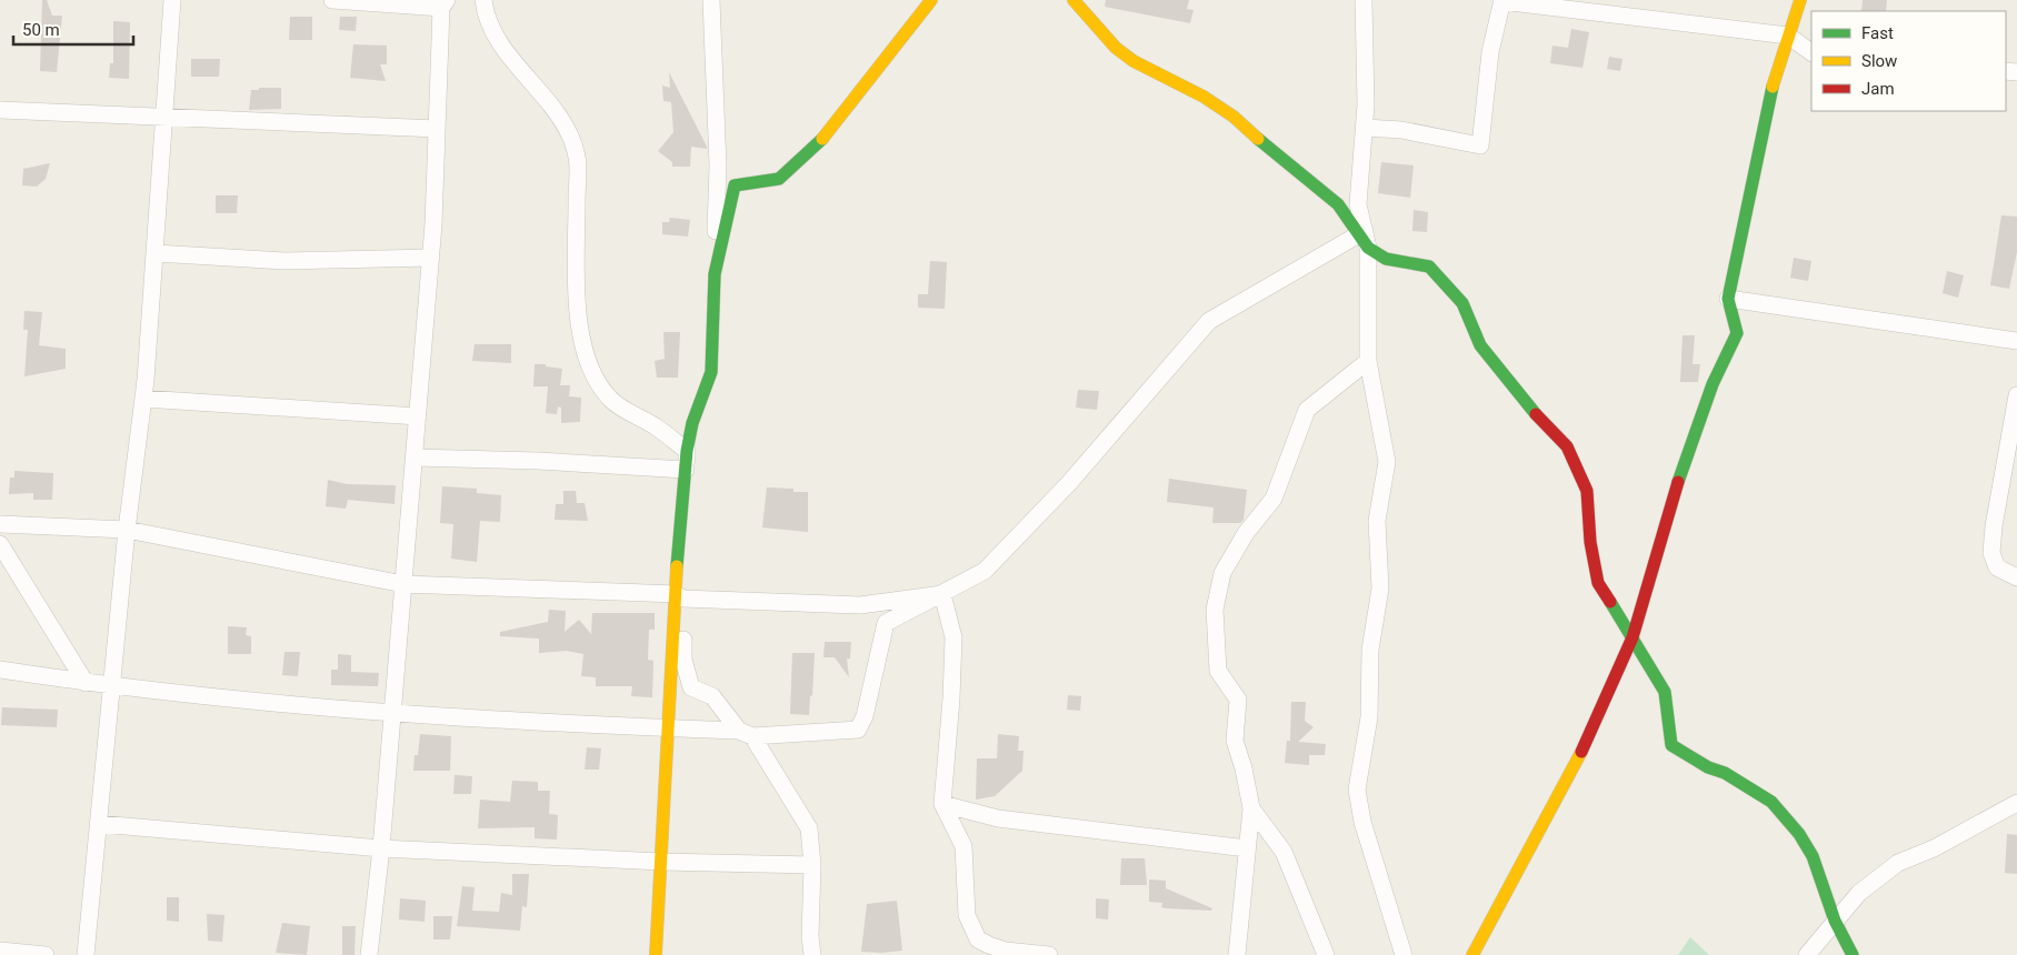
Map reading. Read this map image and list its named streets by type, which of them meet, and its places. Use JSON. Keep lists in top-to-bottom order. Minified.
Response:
{"legend":["Fast","Slow","Jam"],"scale_bar":"50 m"}
